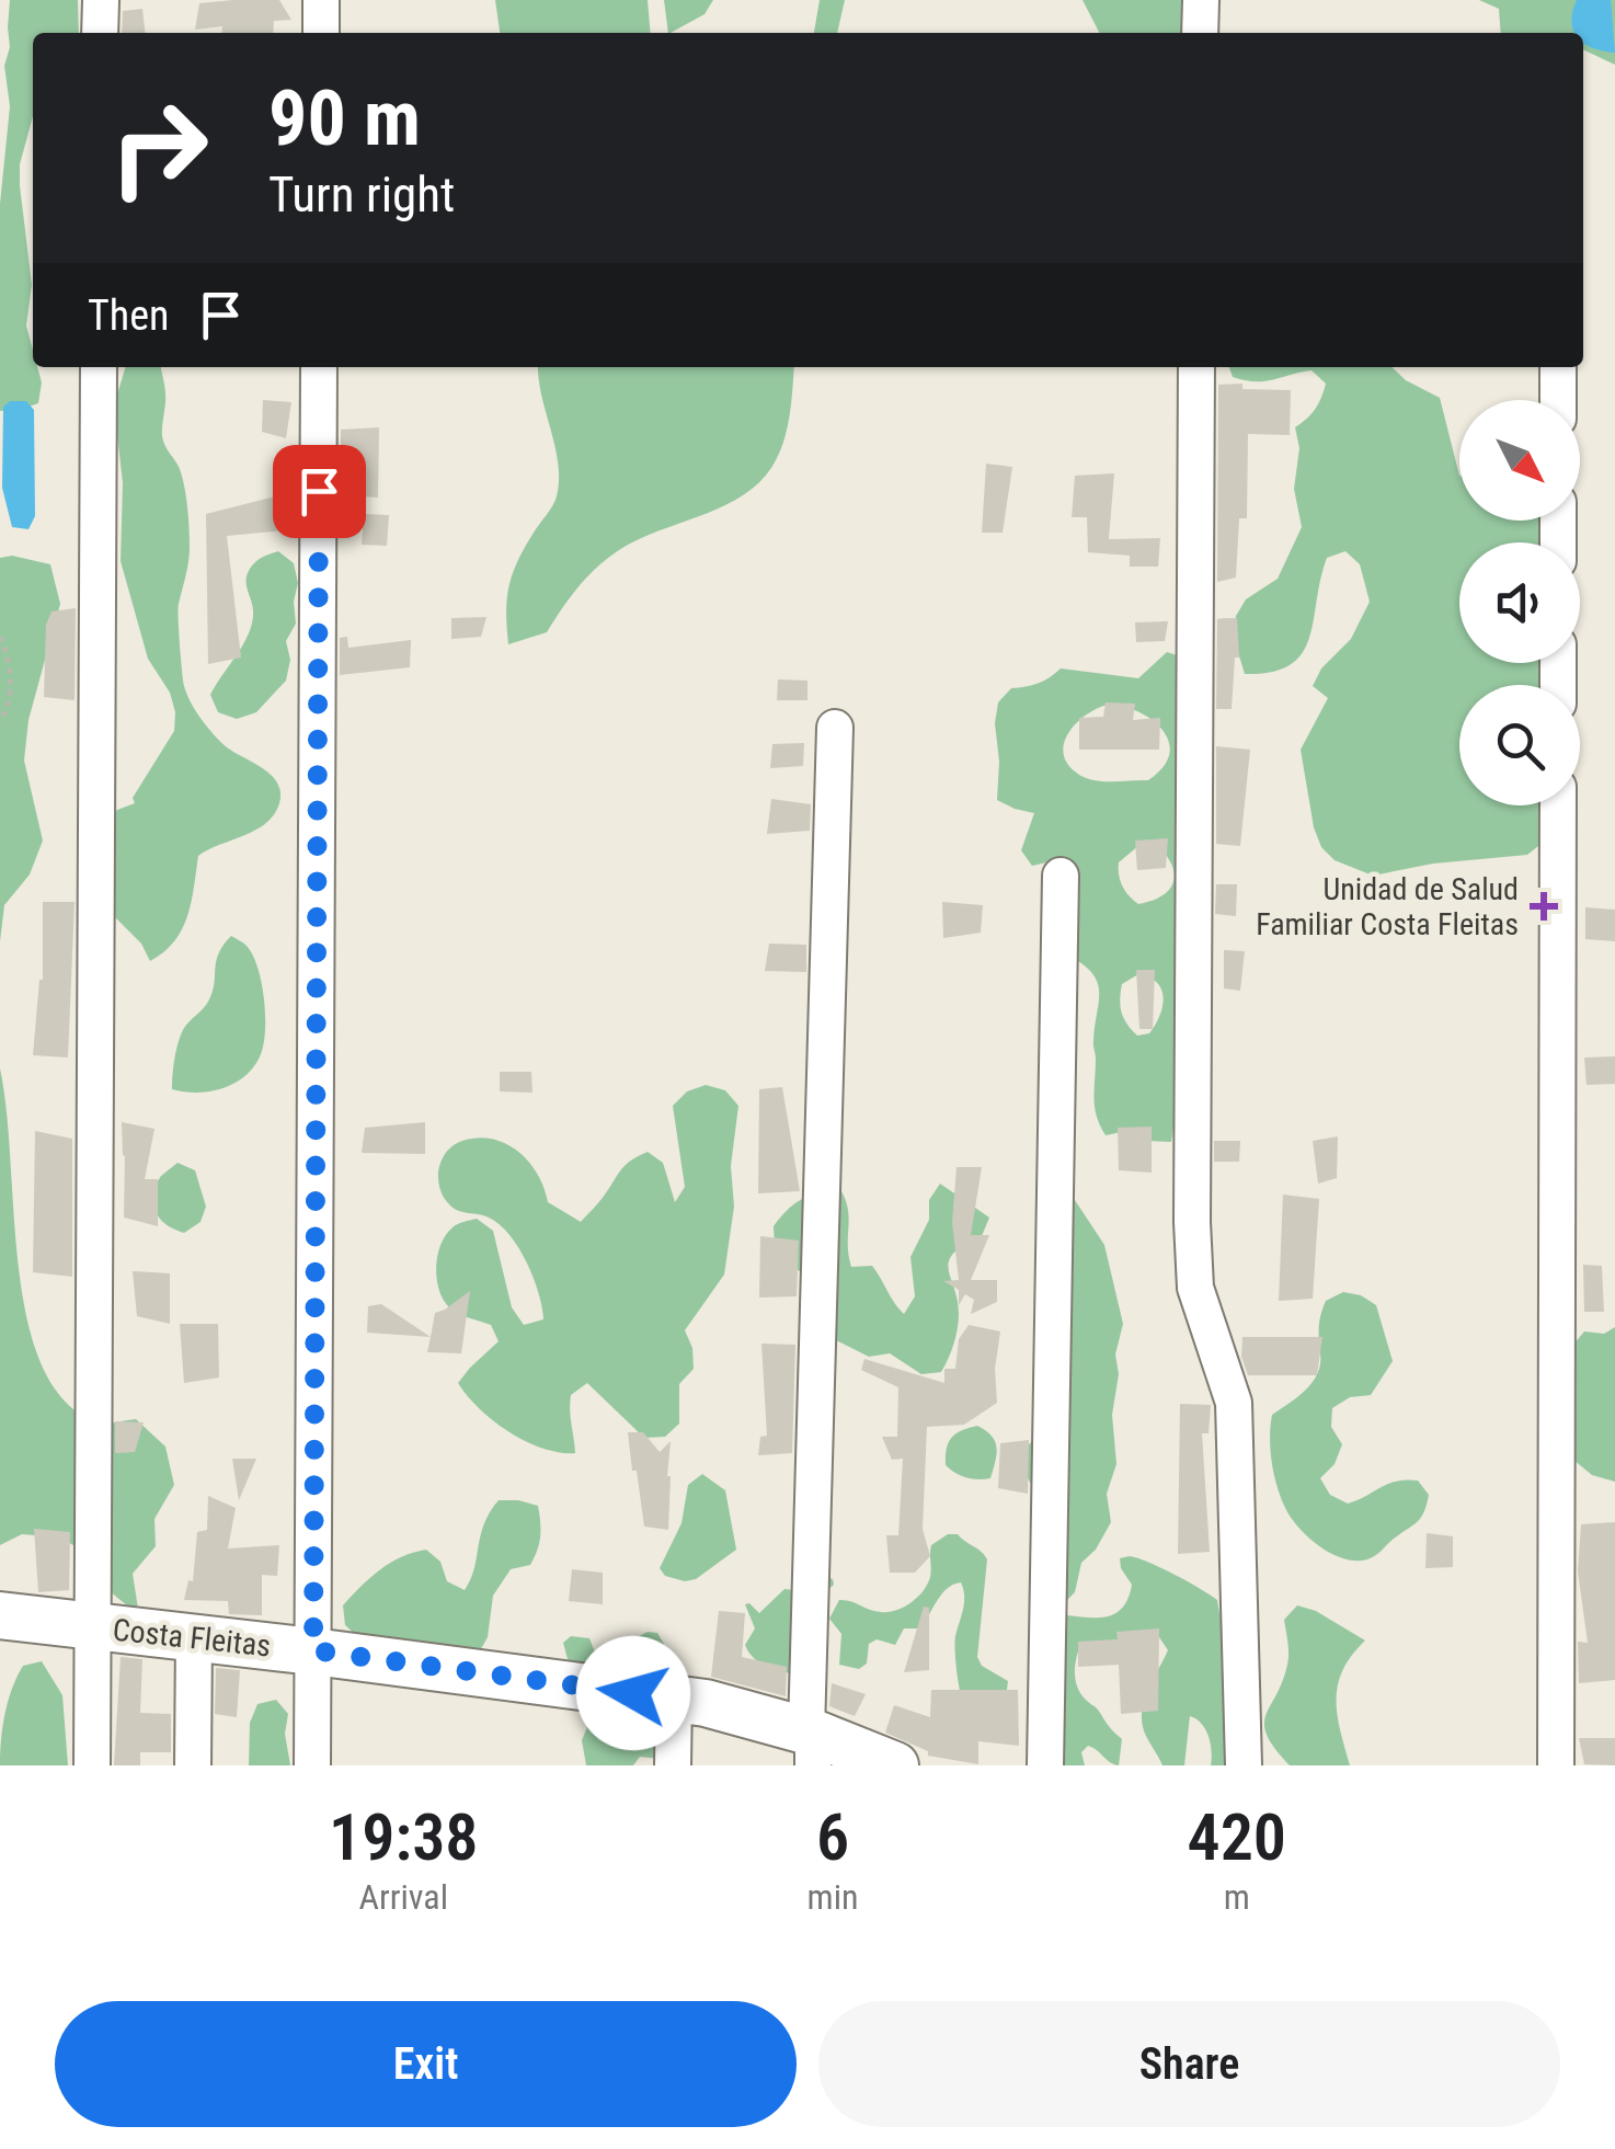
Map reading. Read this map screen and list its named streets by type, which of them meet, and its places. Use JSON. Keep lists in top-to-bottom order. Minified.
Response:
{"streets":{"main road":["Costa Fleitas"]},"places":{"health":["Unidad de Salud Familiar Costa Fleitas"]},"north":"bottom right","page":{"turn":["90 m","Turn right"],"then":"Then","eta":["19:38","Arrival","6","min","420","m"],"buttons":["Exit","Share"]}}
